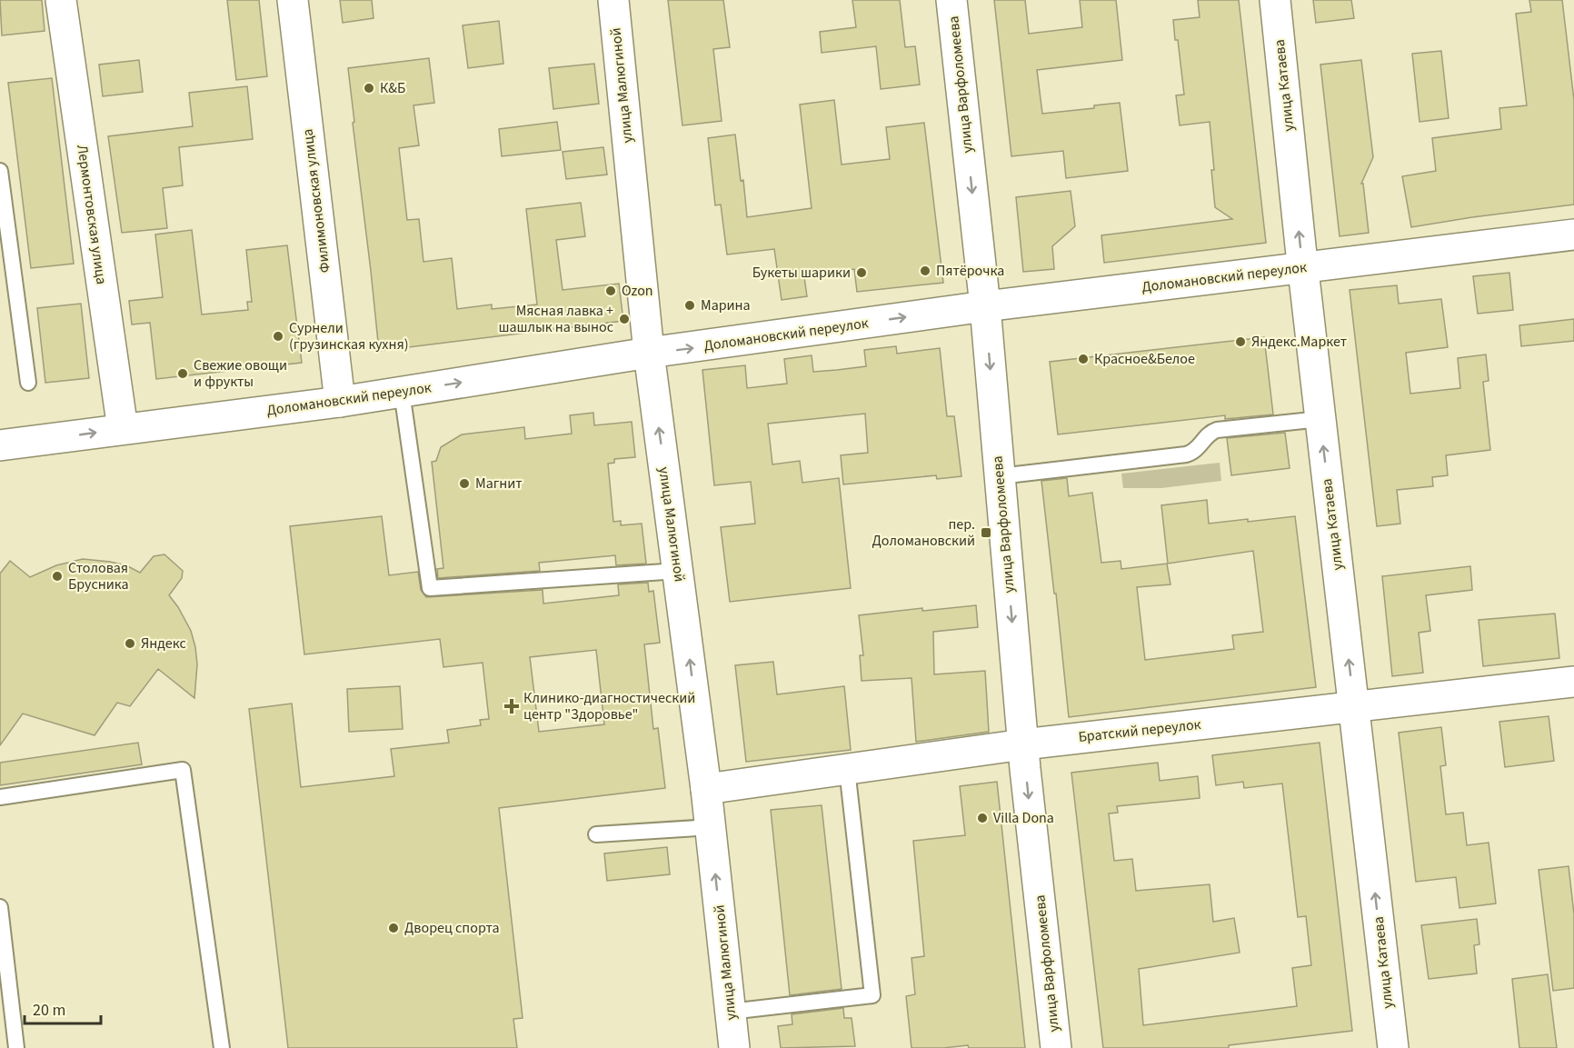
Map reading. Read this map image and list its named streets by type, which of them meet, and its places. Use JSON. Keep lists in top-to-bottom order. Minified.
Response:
{"streets":{"street":["улица Варфоломеева","улица Малюгиной","улица Катаева","Филимоновская улица","Лермонтовская улица","Доломановский переулок","Братский переулок"]},"crossings":[["улица Варфоломеева","Доломановский переулок"],["улица Варфоломеева","Братский переулок"],["улица Малюгиной","Доломановский переулок"],["улица Малюгиной","Братский переулок"],["улица Катаева","Доломановский переулок"],["улица Катаева","Братский переулок"],["Филимоновская улица","Доломановский переулок"],["Лермонтовская улица","Доломановский переулок"]],"one_way":["улица Варфоломеева","улица Малюгиной","улица Катаева","Доломановский переулок"],"places":{"other":["К&Б","Пятёрочка","Букеты шарики","Ozon","Марина","Мясная лавка + шашлык на вынос","Сурнели (грузинская кухня)","Яндекс.Маркет","Красное&Белое","Свежие овощи и фрукты","Магнит","Столовая Брусника","Яндекс","Villa Dona","Дворец спорта"],"transit":["пер. Доломановский"],"health":["Клинико-диагностический центр \"Здоровье\""]},"scale_bar":"20 m"}
